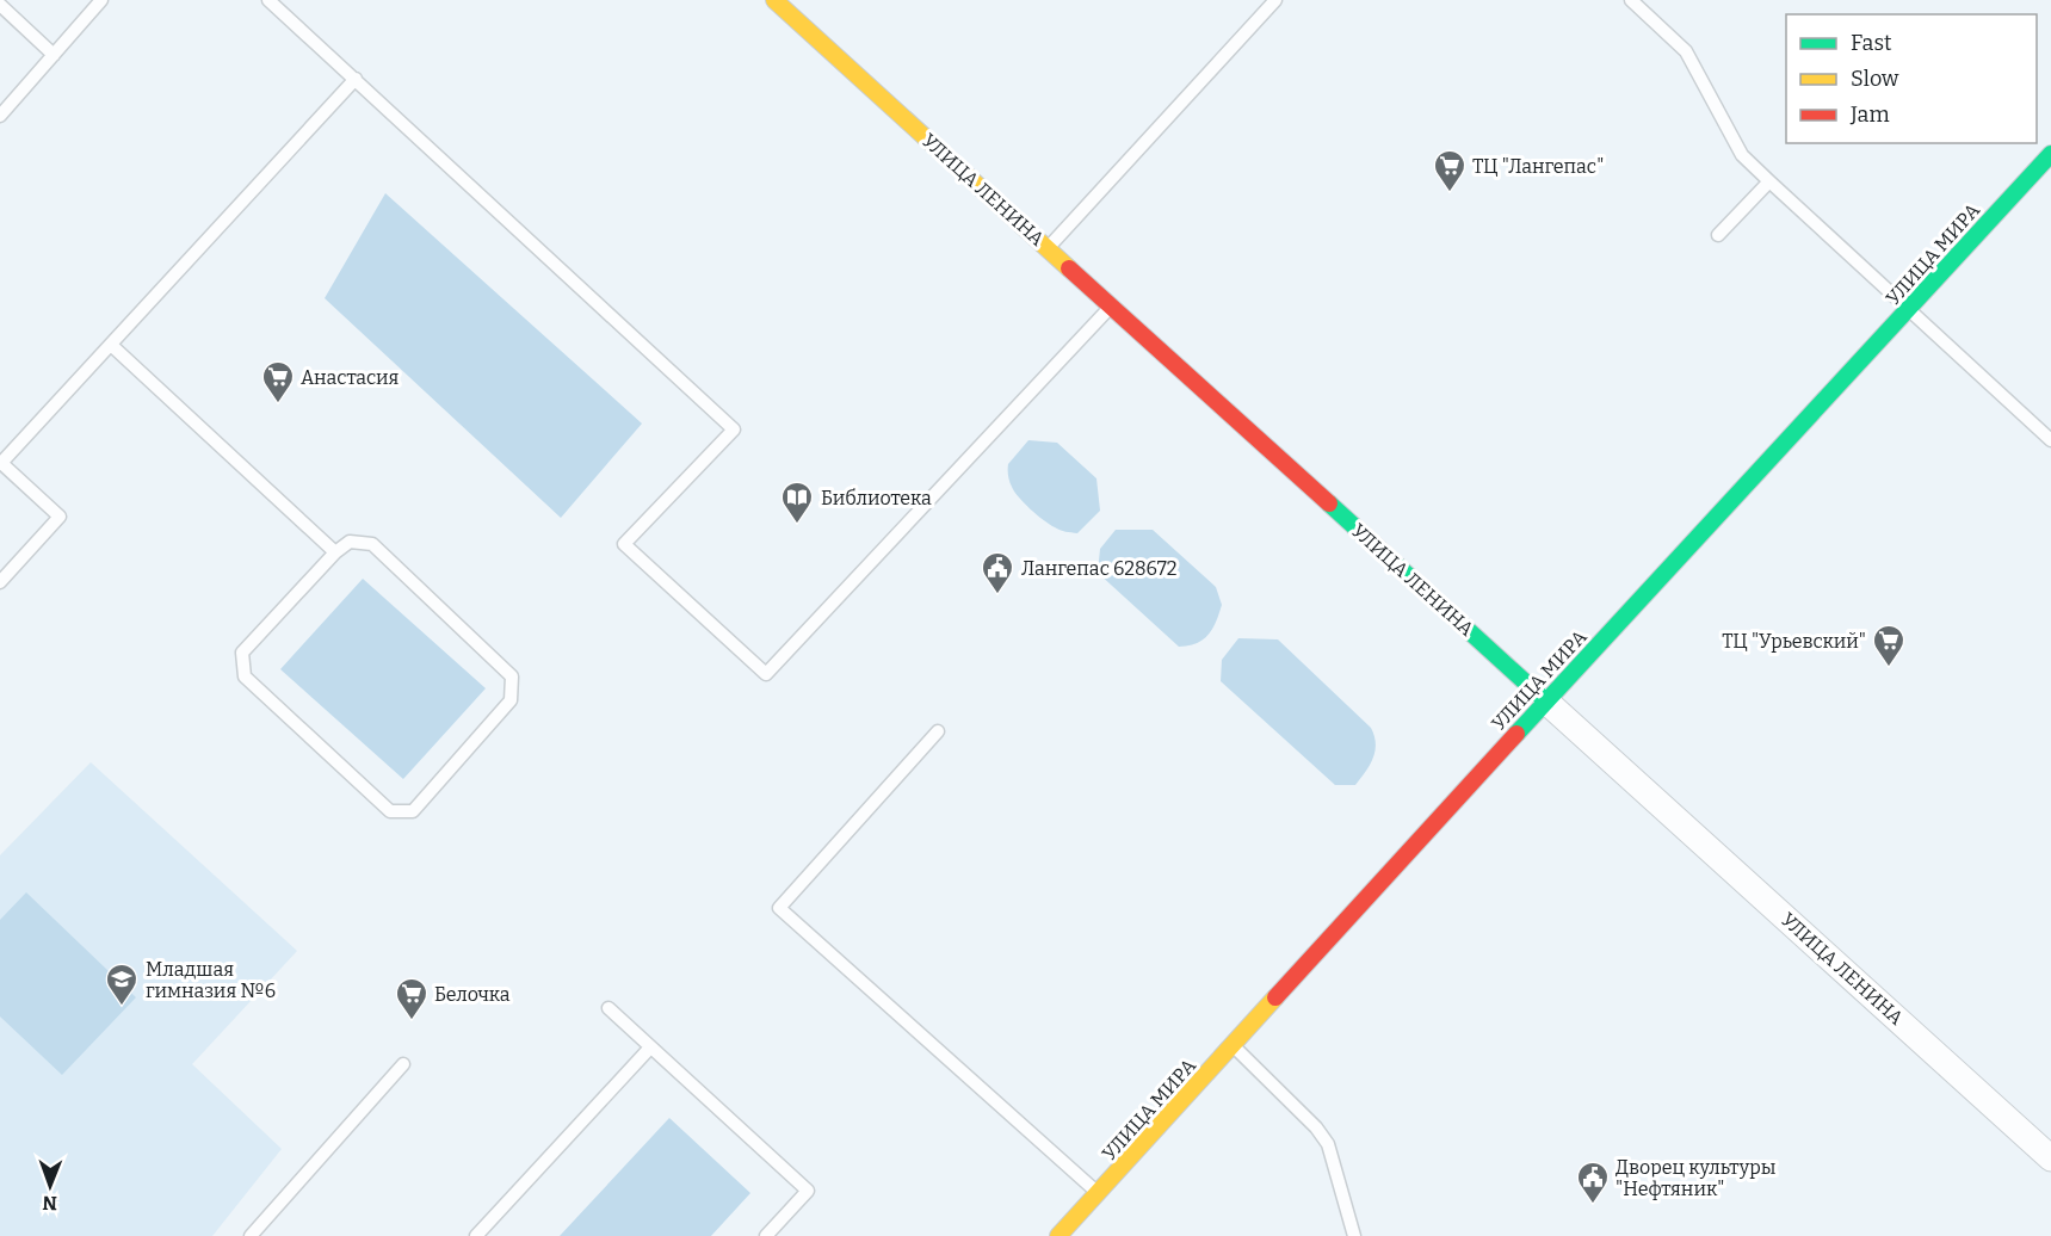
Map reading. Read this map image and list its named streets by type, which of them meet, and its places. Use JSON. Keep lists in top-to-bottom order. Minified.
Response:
{"streets":{"street":["УЛИЦА ЛЕНИНА","УЛИЦА МИРА"]},"crossings":[["УЛИЦА ЛЕНИНА","УЛИЦА МИРА"]],"places":{"supermarket":["ТЦ \"Лангепас\"","Анастасия","ТЦ \"Урьевский\"","Белочка"],"library":["Библиотека"],"public building":["Лангепас 628672","Дворец культуры \"Нефтяник\""],"school or university":["Младшая гимназия №6"]},"legend":["Fast","Slow","Jam"],"north":"bottom"}
